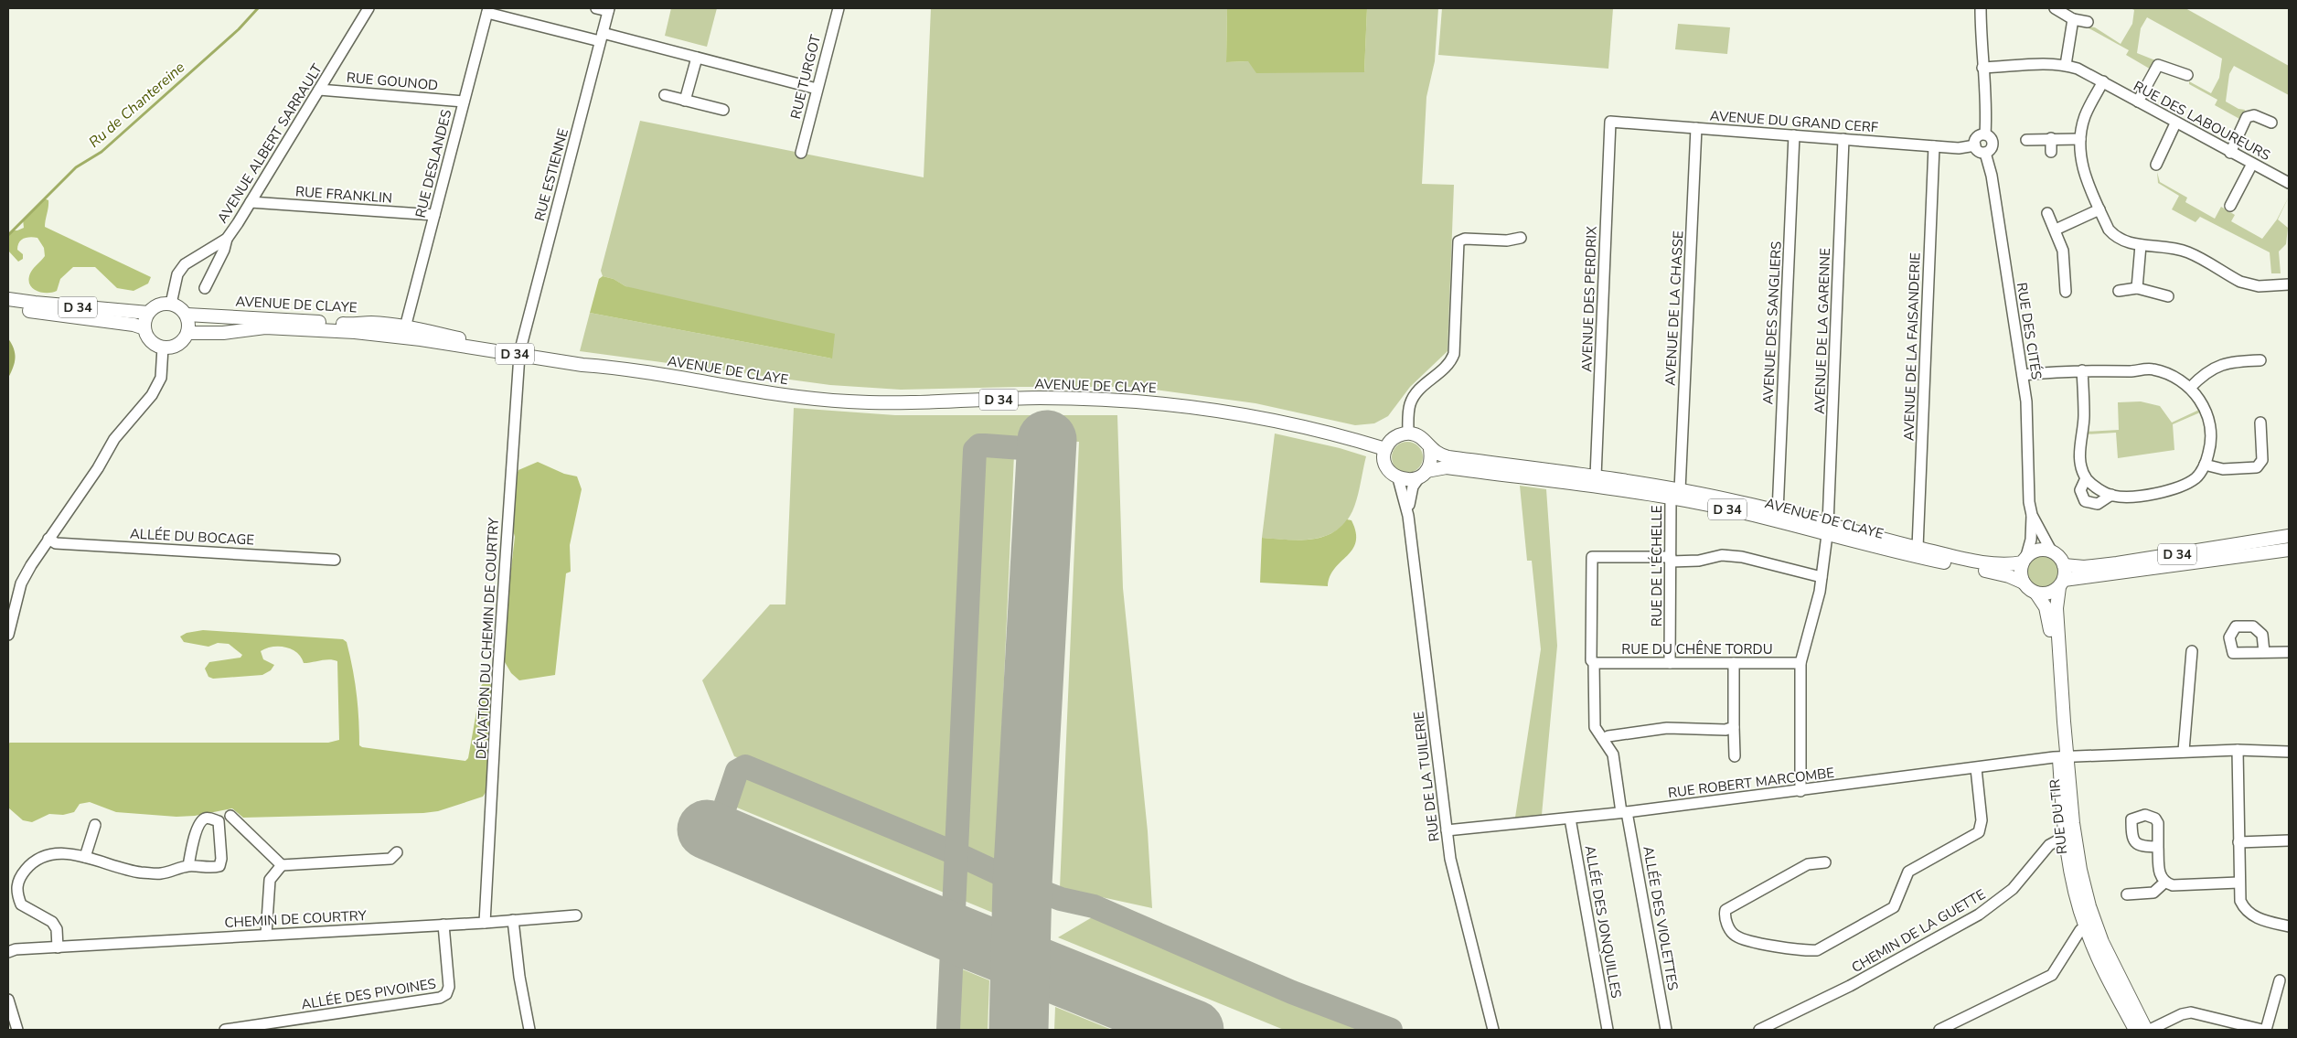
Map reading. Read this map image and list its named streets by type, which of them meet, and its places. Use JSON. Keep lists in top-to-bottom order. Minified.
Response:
{"streets":{"main road":["AVENUE DE CLAYE","D 34","RUE DU TIR"],"street":["RUE TURGOT","RUE GOUNOD","RUE DES LABOUREURS","AVENUE DU GRAND CERF","AVENUE ALBERT SARRAULT","RUE DESLANDES","RUE ESTIENNE","RUE FRANKLIN","AVENUE DES PERDRIX","AVENUE DE LA CHASSE","AVENUE DES SANGLIERS","AVENUE DE LA GARENNE","RUE DES CITÉS","AVENUE DE LA FAISANDERIE","ALLÉE DU BOCAGE","RUE DE L'ÉCHELLE","DÉVIATION DU CHEMIN DE COURTRY","RUE DU CHÊNE TORDU","RUE DE LA TUILERIE","RUE ROBERT MARCOMBE","ALLÉE DES VIOLETTES","CHEMIN DE COURTRY","ALLÉE DES JONQUILLES","CHEMIN DE LA GUETTE","ALLÉE DES PIVOINES"]},"crossings":[["RUE GOUNOD","AVENUE ALBERT SARRAULT"],["RUE GOUNOD","RUE DESLANDES"],["AVENUE DU GRAND CERF","AVENUE DES PERDRIX"],["AVENUE DU GRAND CERF","AVENUE DE LA CHASSE"],["AVENUE DU GRAND CERF","AVENUE DES SANGLIERS"],["AVENUE DU GRAND CERF","AVENUE DE LA GARENNE"],["AVENUE DU GRAND CERF","RUE DES CITÉS"],["AVENUE DU GRAND CERF","AVENUE DE LA FAISANDERIE"],["AVENUE ALBERT SARRAULT","RUE FRANKLIN"],["AVENUE ALBERT SARRAULT","AVENUE DE CLAYE"],["AVENUE ALBERT SARRAULT","D 34"],["RUE DESLANDES","RUE FRANKLIN"],["RUE DESLANDES","AVENUE DE CLAYE"],["RUE ESTIENNE","AVENUE DE CLAYE"],["RUE ESTIENNE","DÉVIATION DU CHEMIN DE COURTRY"],["AVENUE DES PERDRIX","AVENUE DE CLAYE"],["AVENUE DE CLAYE","D 34"],["AVENUE DE CLAYE","AVENUE DE LA CHASSE"],["AVENUE DE CLAYE","AVENUE DES SANGLIERS"],["AVENUE DE CLAYE","AVENUE DE LA GARENNE"],["AVENUE DE CLAYE","RUE DES CITÉS"],["AVENUE DE CLAYE","AVENUE DE LA FAISANDERIE"],["AVENUE DE CLAYE","RUE DE L'ÉCHELLE"],["AVENUE DE CLAYE","DÉVIATION DU CHEMIN DE COURTRY"],["AVENUE DE CLAYE","RUE DE LA TUILERIE"],["AVENUE DE CLAYE","RUE DU TIR"],["D 34","RUE DES CITÉS"],["D 34","RUE DU TIR"],["AVENUE DE LA CHASSE","RUE DE L'ÉCHELLE"],["AVENUE DE LA GARENNE","RUE DU CHÊNE TORDU"],["AVENUE DE LA GARENNE","RUE ROBERT MARCOMBE"],["RUE DES CITÉS","RUE DU TIR"],["RUE DE L'ÉCHELLE","RUE DU CHÊNE TORDU"],["RUE DE L'ÉCHELLE","ALLÉE DES VIOLETTES"],["DÉVIATION DU CHEMIN DE COURTRY","CHEMIN DE COURTRY"],["RUE DU CHÊNE TORDU","ALLÉE DES VIOLETTES"],["RUE DE LA TUILERIE","RUE ROBERT MARCOMBE"],["RUE ROBERT MARCOMBE","RUE DU TIR"],["RUE ROBERT MARCOMBE","ALLÉE DES VIOLETTES"],["RUE ROBERT MARCOMBE","ALLÉE DES JONQUILLES"],["RUE DU TIR","CHEMIN DE LA GUETTE"],["CHEMIN DE COURTRY","ALLÉE DES PIVOINES"]],"water":["Ru de Chantereine"]}
